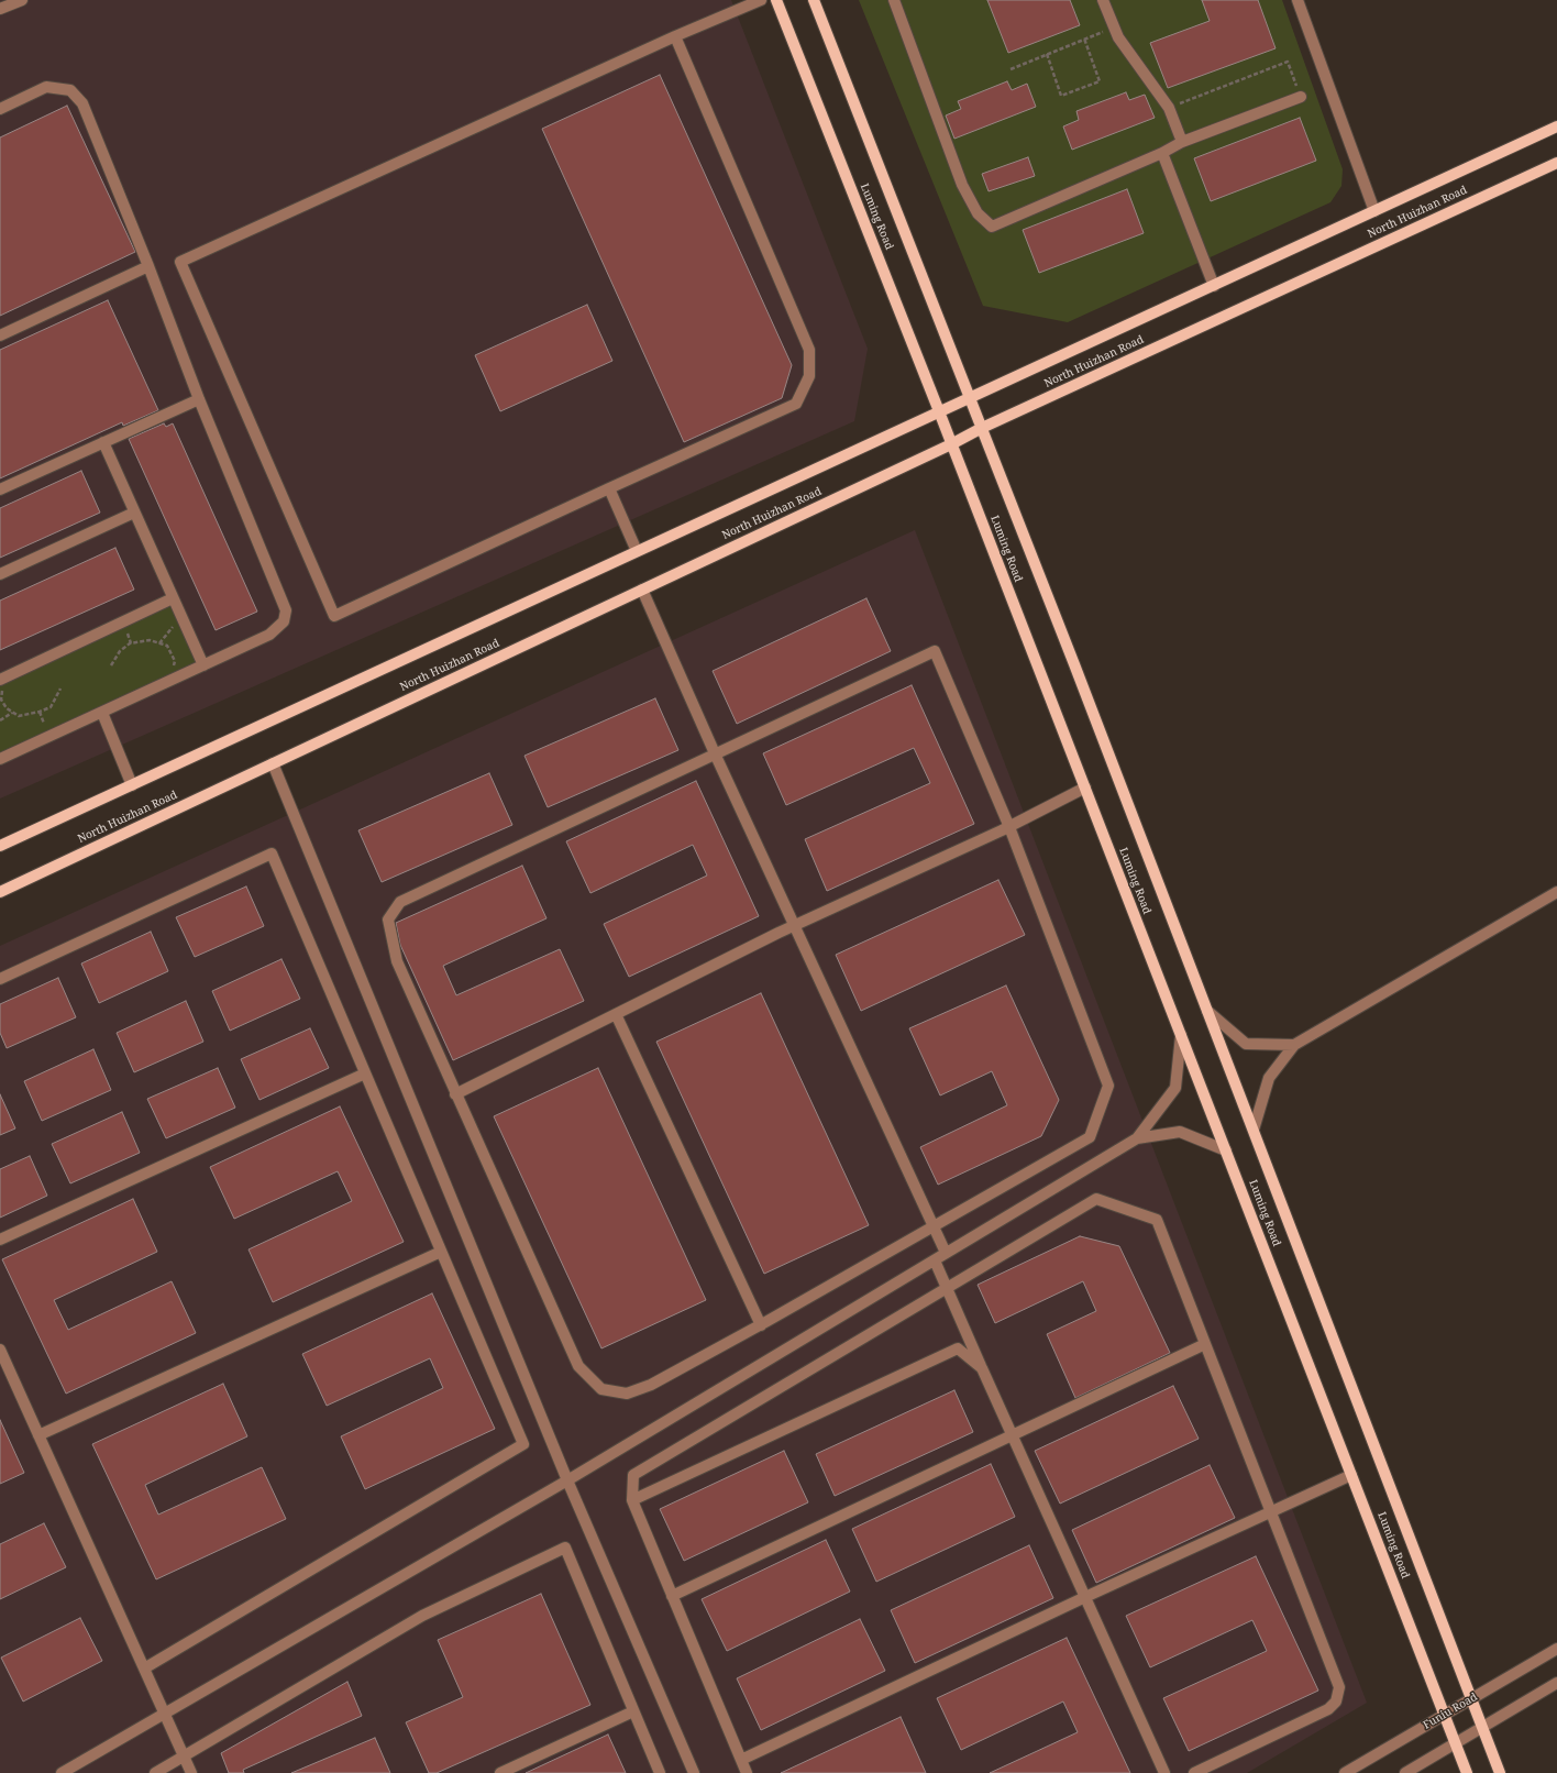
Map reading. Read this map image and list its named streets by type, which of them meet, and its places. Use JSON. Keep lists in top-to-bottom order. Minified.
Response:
{"streets":{"main road":["North Huizhan Road","Luming Road"],"street":["Funiu Road"]},"crossings":[["North Huizhan Road","Luming Road"],["Luming Road","Funiu Road"]]}
